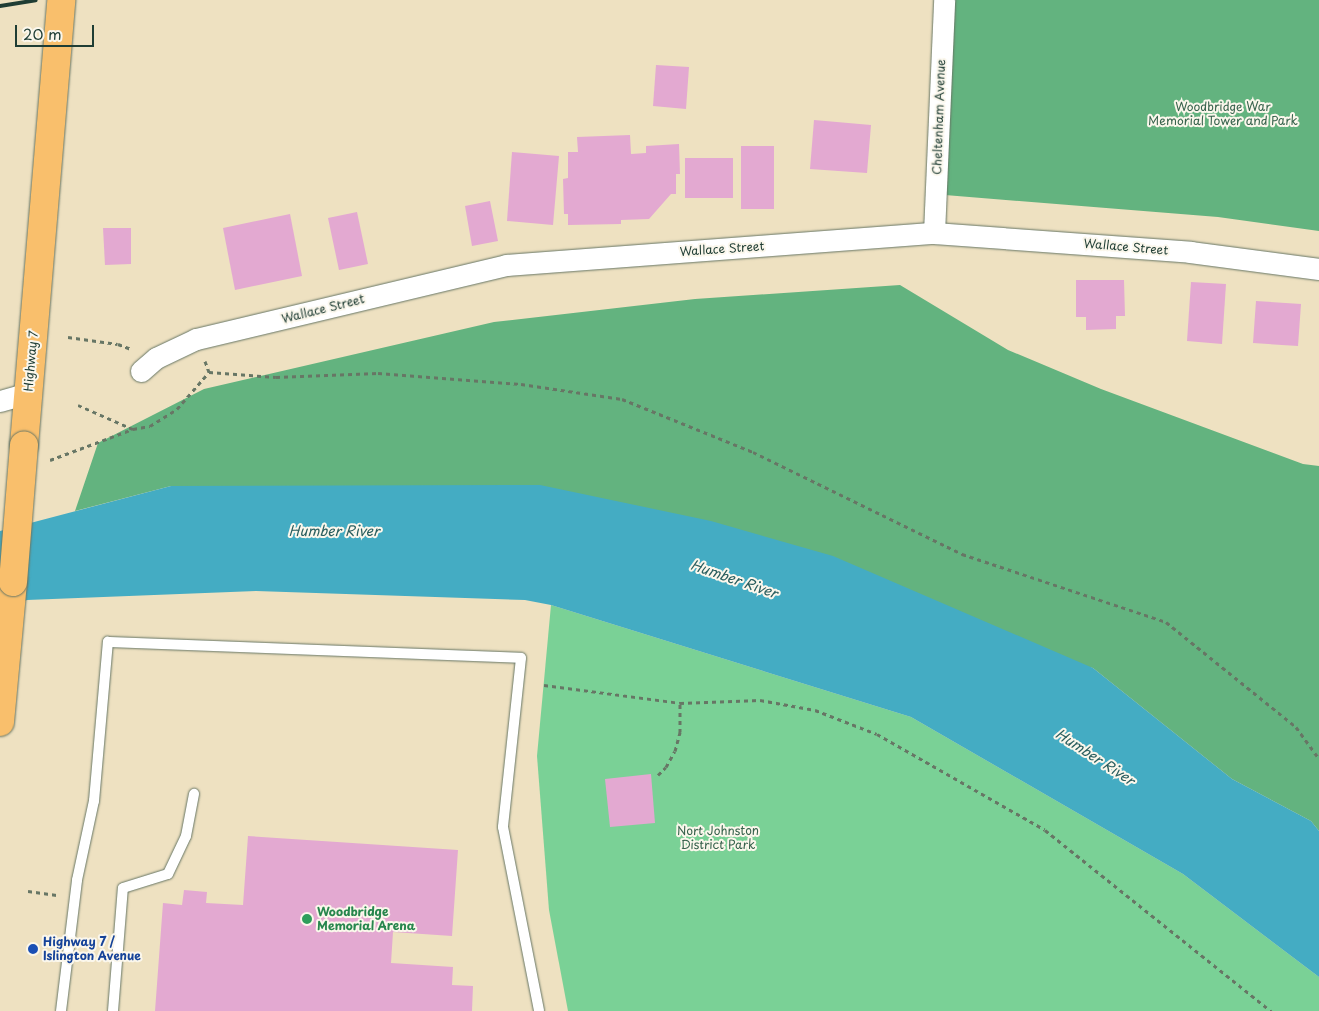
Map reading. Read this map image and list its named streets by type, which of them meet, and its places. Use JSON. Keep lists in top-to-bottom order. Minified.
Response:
{"streets":{"main road":["Highway 7"],"street":["Cheltenham Avenue","Wallace Street"]},"crossings":[["Cheltenham Avenue","Wallace Street"]],"water":["Humber River"],"parks":["Woodbridge War Memorial Tower and Park","Nort Johnston District Park"],"places":["Woodbridge Memorial Arena","Highway 7 / Islington Avenue"],"scale_bar":"20 m"}
